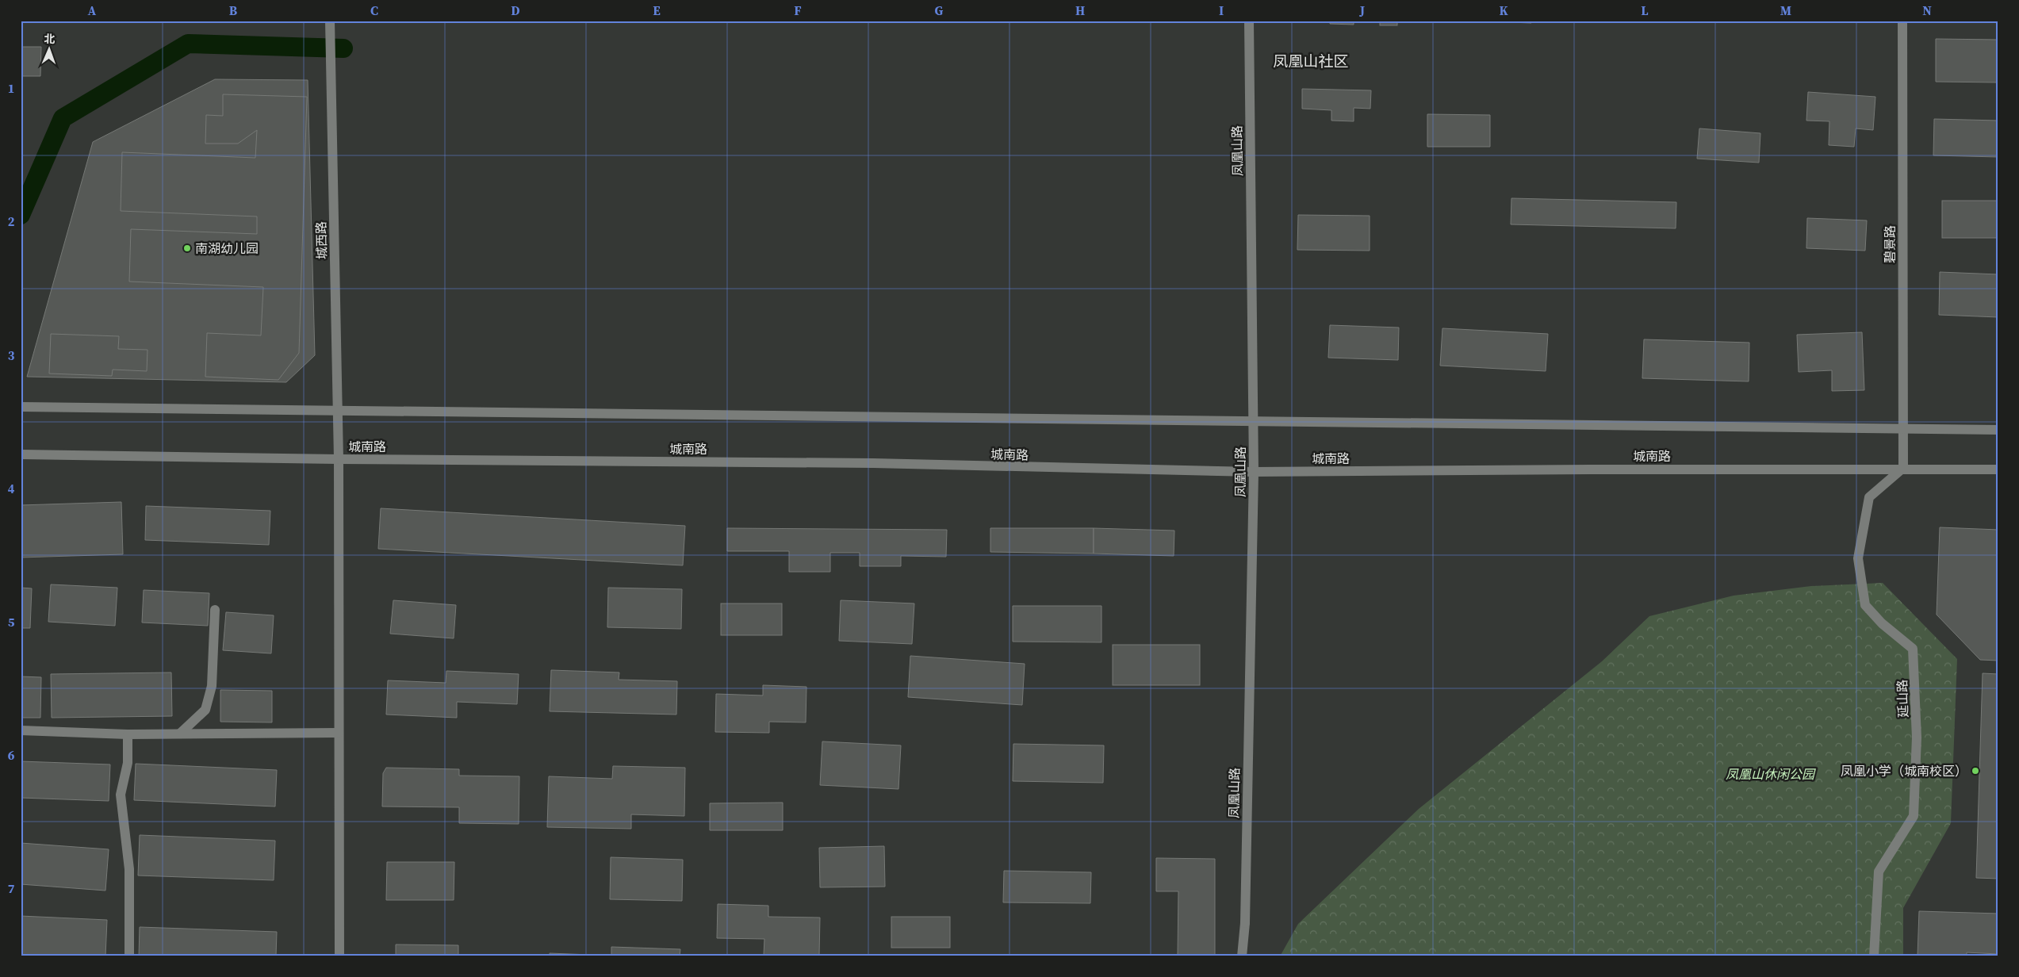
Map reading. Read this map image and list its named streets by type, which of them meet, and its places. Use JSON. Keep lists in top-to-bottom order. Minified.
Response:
{"streets":{"main road":["凤凰山路","城西路","碧景路","城南路","延山路"]},"crossings":[["凤凰山路","城南路"],["城西路","城南路"],["碧景路","城南路"],["碧景路","延山路"],["城南路","延山路"]],"districts":["凤凰山社区"],"parks":["凤凰山休闲公园"],"places":["南湖幼儿园","凤凰小学（城南校区）"],"north":"top","grid":{"columns":["A","B","C","D","E","F","G","H","I","J","K","L","M","N"],"rows":["1","2","3","4","5","6","7"]}}
